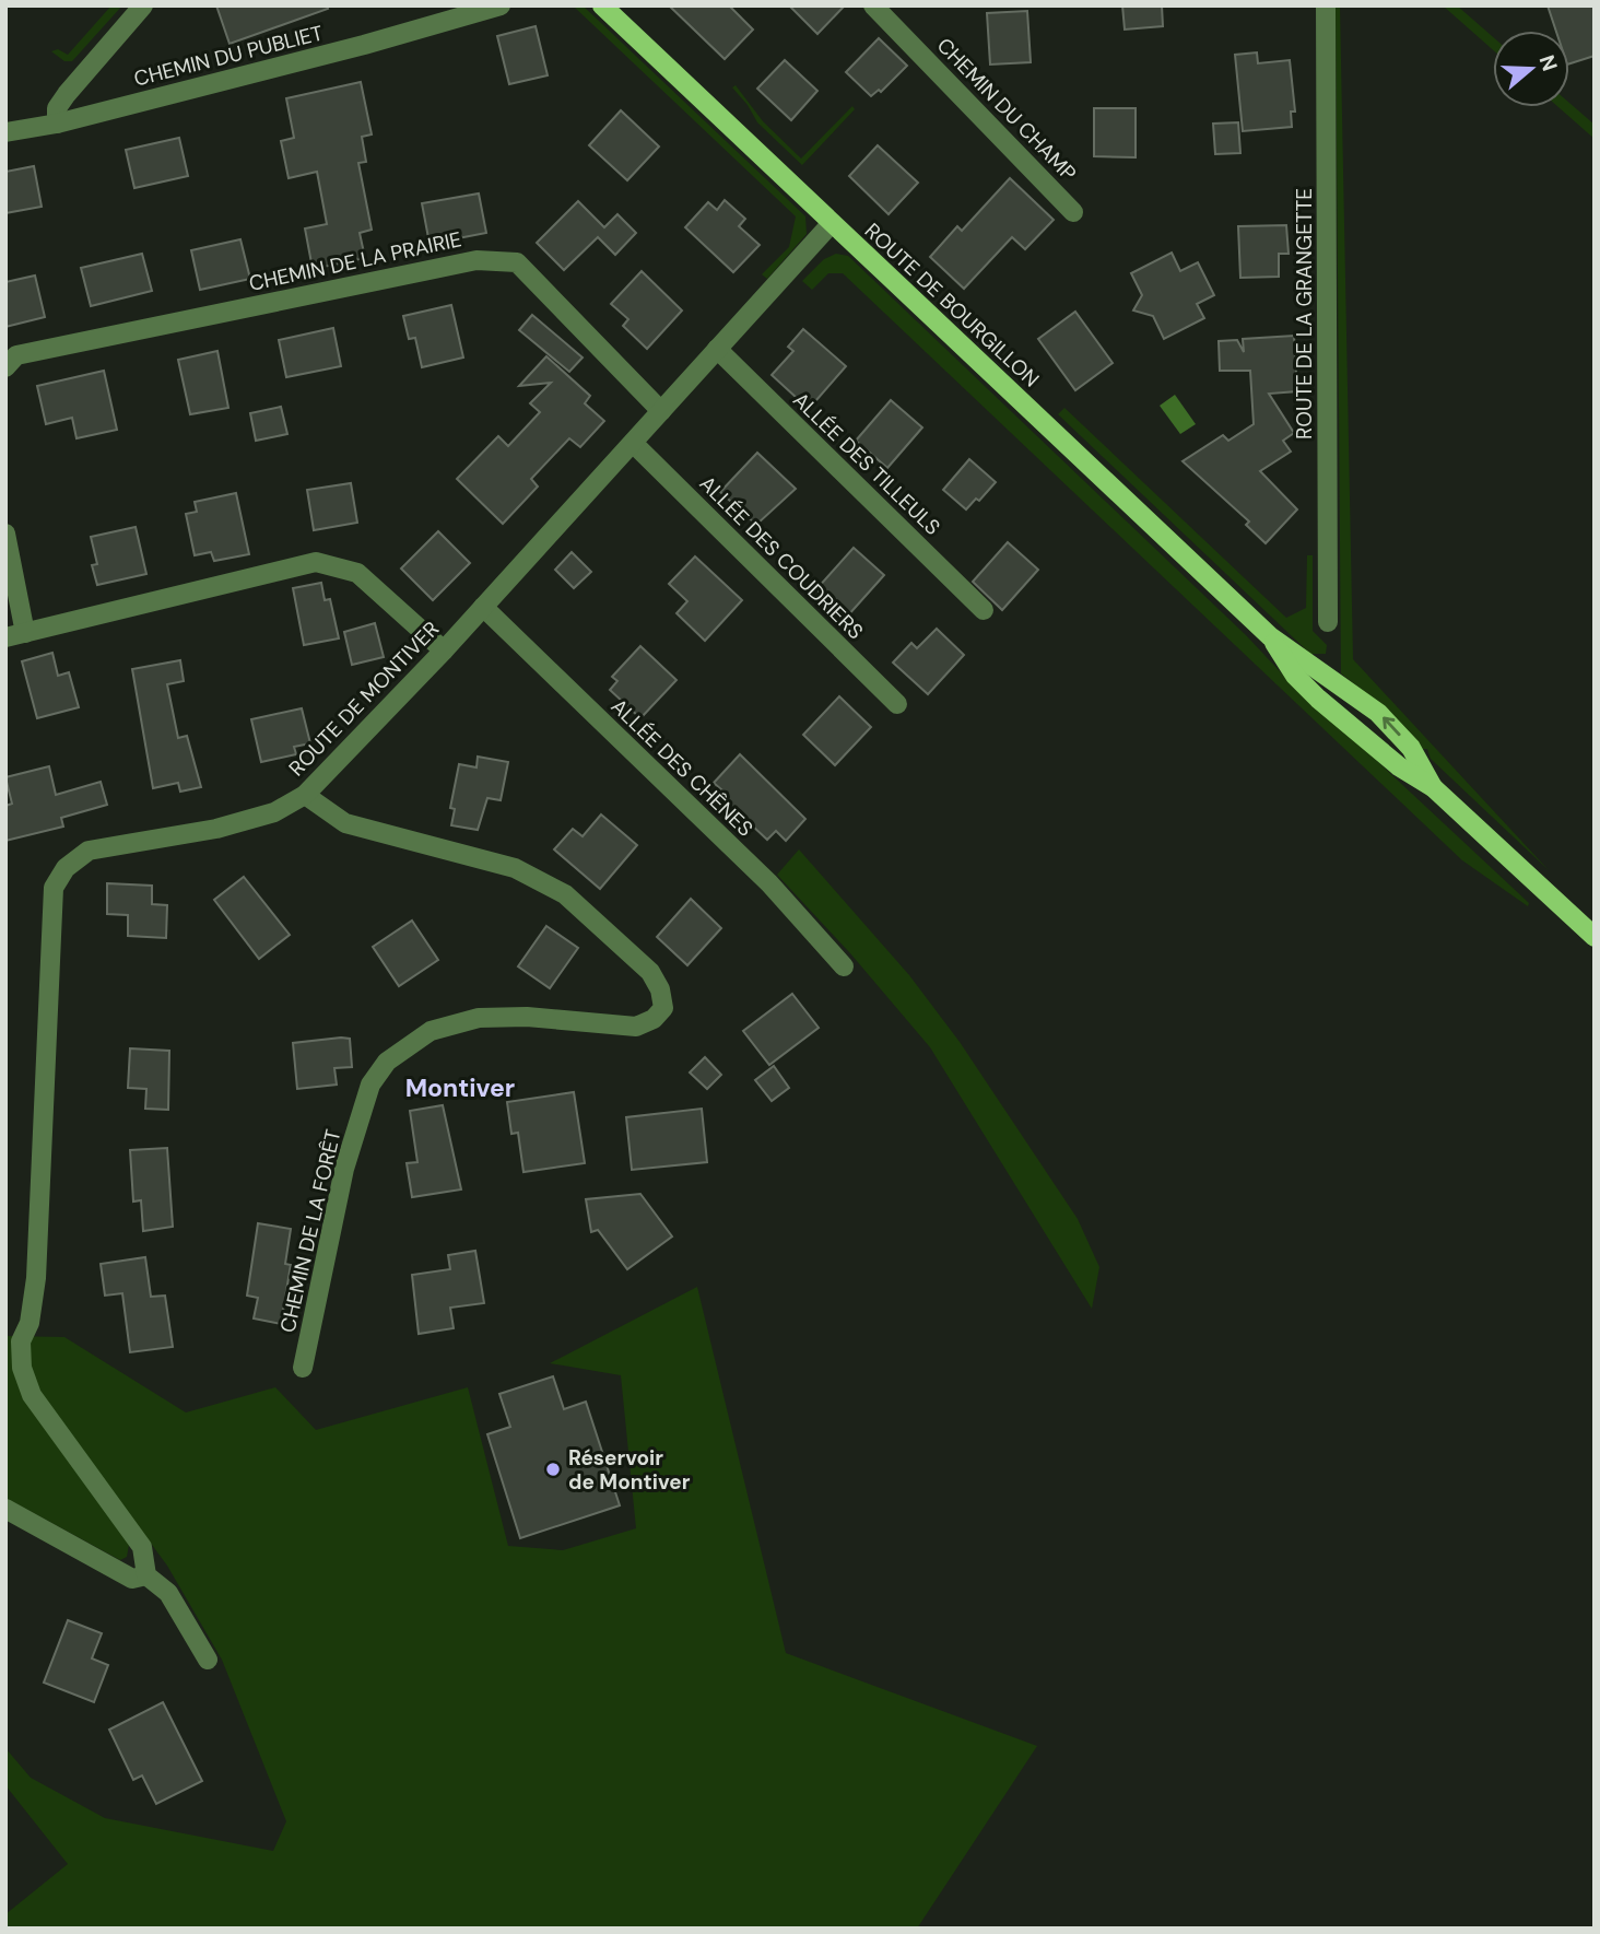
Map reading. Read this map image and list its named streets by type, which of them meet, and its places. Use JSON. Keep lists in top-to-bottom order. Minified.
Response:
{"streets":{"main road":["ROUTE DE BOURGILLON"],"street":["CHEMIN DU PUBLIET","CHEMIN DU CHAMP","CHEMIN DE LA PRAIRIE","ROUTE DE LA GRANGETTE","ALLÉE DES TILLEULS","ALLÉE DES COUDRIERS","ROUTE DE MONTIVER","ALLÉE DES CHÊNES","CHEMIN DE LA FORÊT"]},"crossings":[["CHEMIN DE LA PRAIRIE","ROUTE DE MONTIVER"],["ROUTE DE BOURGILLON","ROUTE DE MONTIVER"],["ALLÉE DES TILLEULS","ROUTE DE MONTIVER"],["ALLÉE DES COUDRIERS","ROUTE DE MONTIVER"],["ROUTE DE MONTIVER","ALLÉE DES CHÊNES"],["ROUTE DE MONTIVER","CHEMIN DE LA FORÊT"]],"districts":["Montiver"],"places":["Réservoir de Montiver"],"north":"right"}
